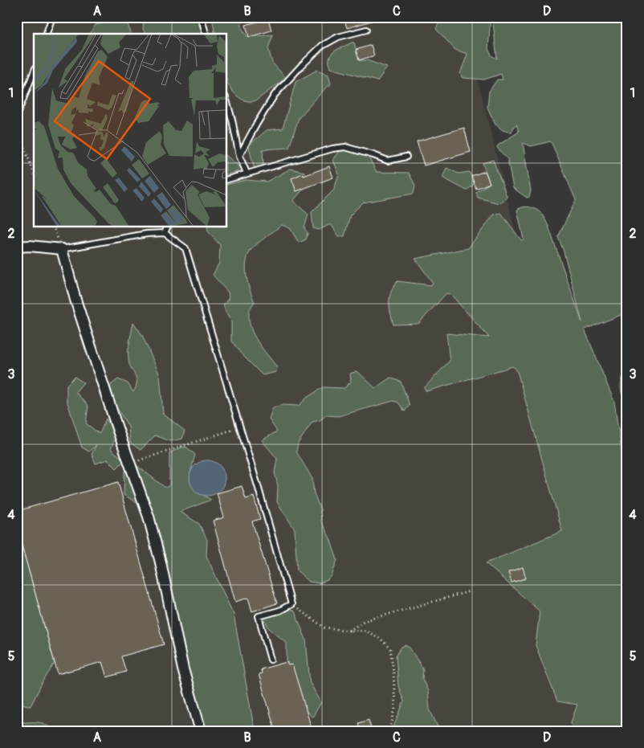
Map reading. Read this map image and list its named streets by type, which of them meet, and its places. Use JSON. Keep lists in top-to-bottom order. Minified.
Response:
{"grid":{"columns":["A","B","C","D"],"rows":["1","2","3","4","5"]}}
